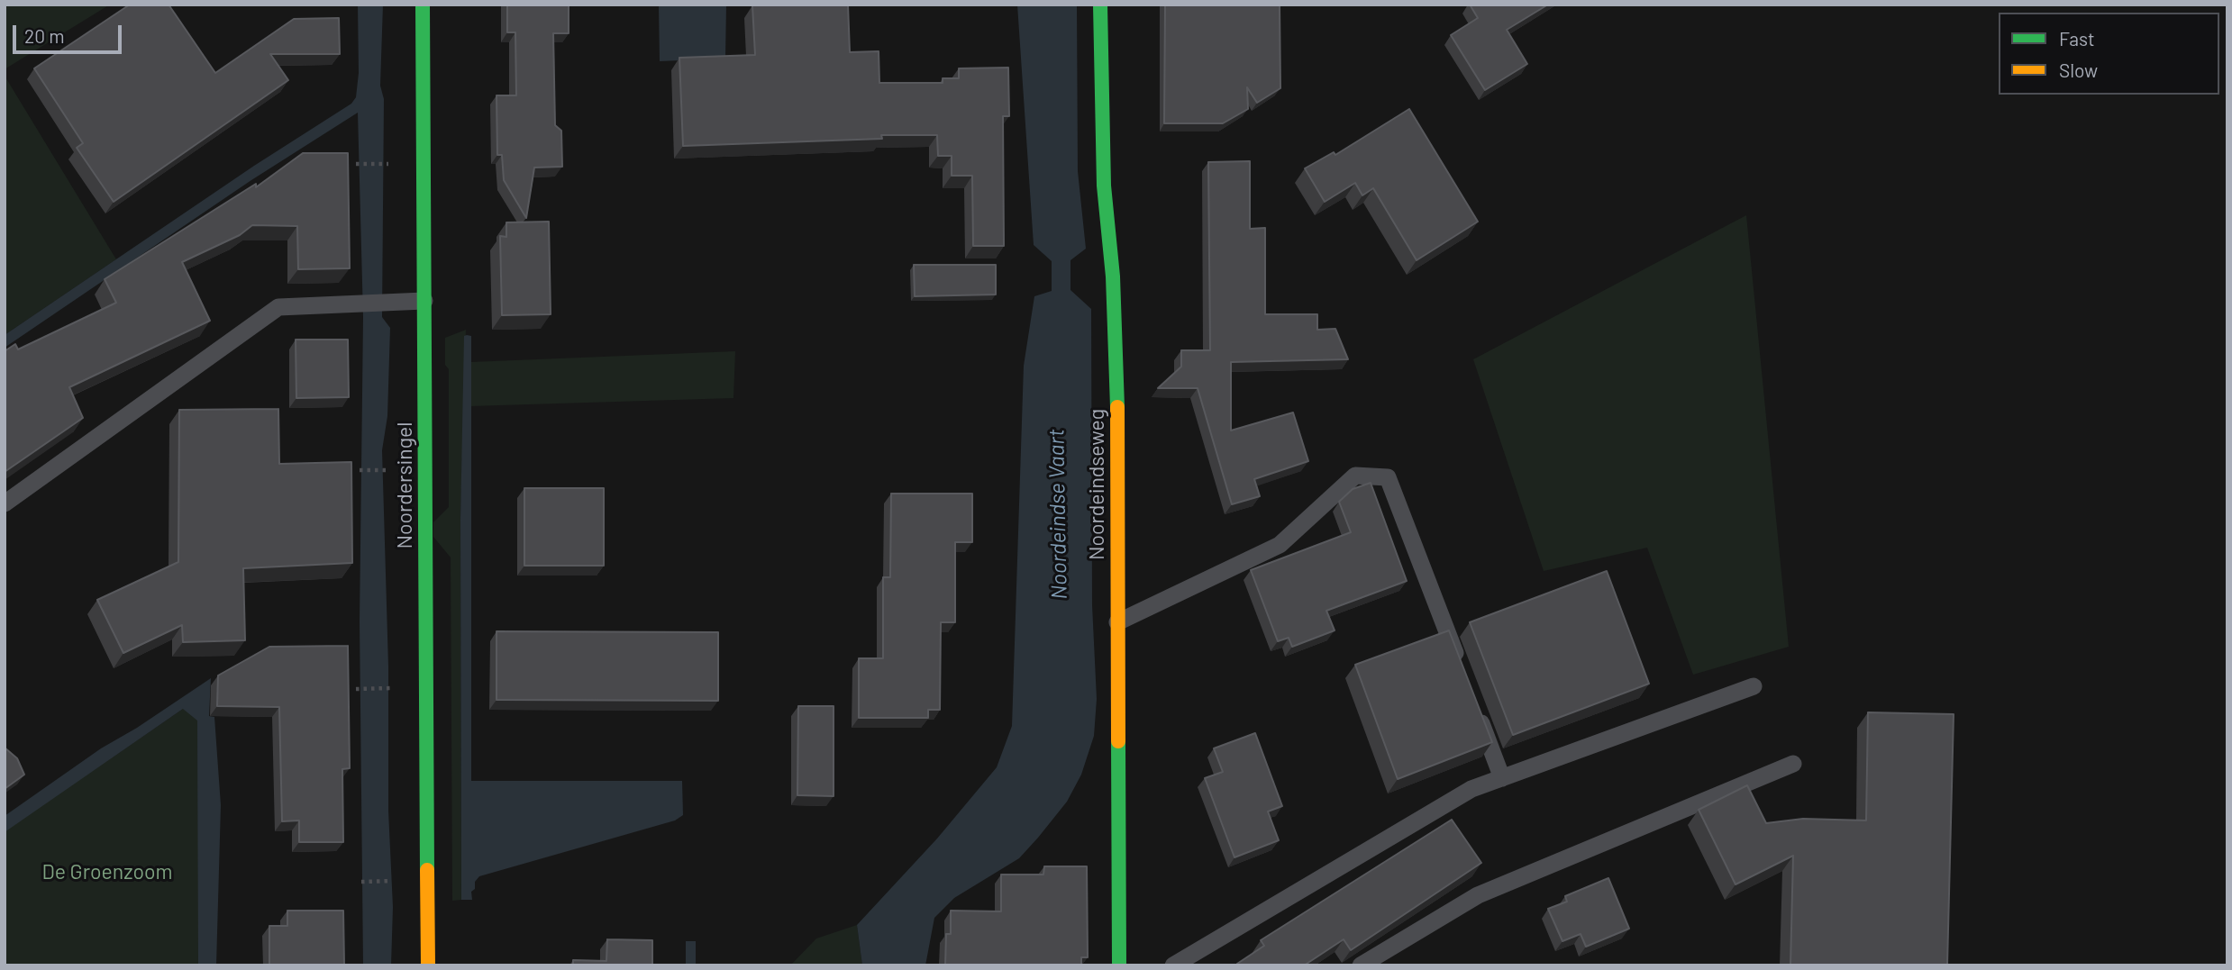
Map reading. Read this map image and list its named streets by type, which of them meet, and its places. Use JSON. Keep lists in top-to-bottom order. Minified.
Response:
{"streets":{"street":["Noordeindseweg","Noordersingel"]},"water":["Noordeindse Vaart"],"parks":["De Groenzoom"],"legend":["Fast","Slow"],"scale_bar":"20 m"}
